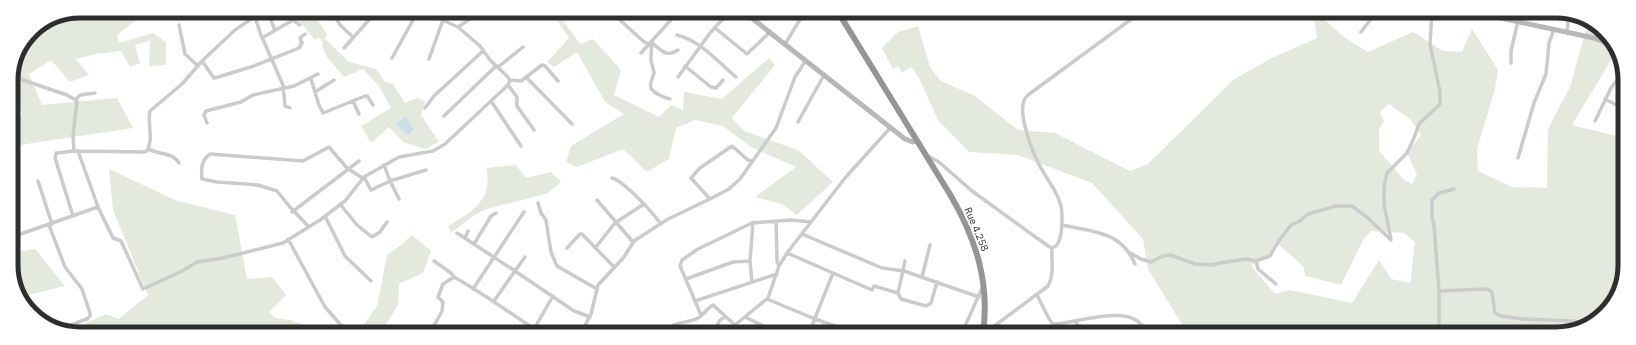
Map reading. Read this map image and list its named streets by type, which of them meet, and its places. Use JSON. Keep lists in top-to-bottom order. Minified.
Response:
{"streets":{"highway":["Rue 4.258"]}}
